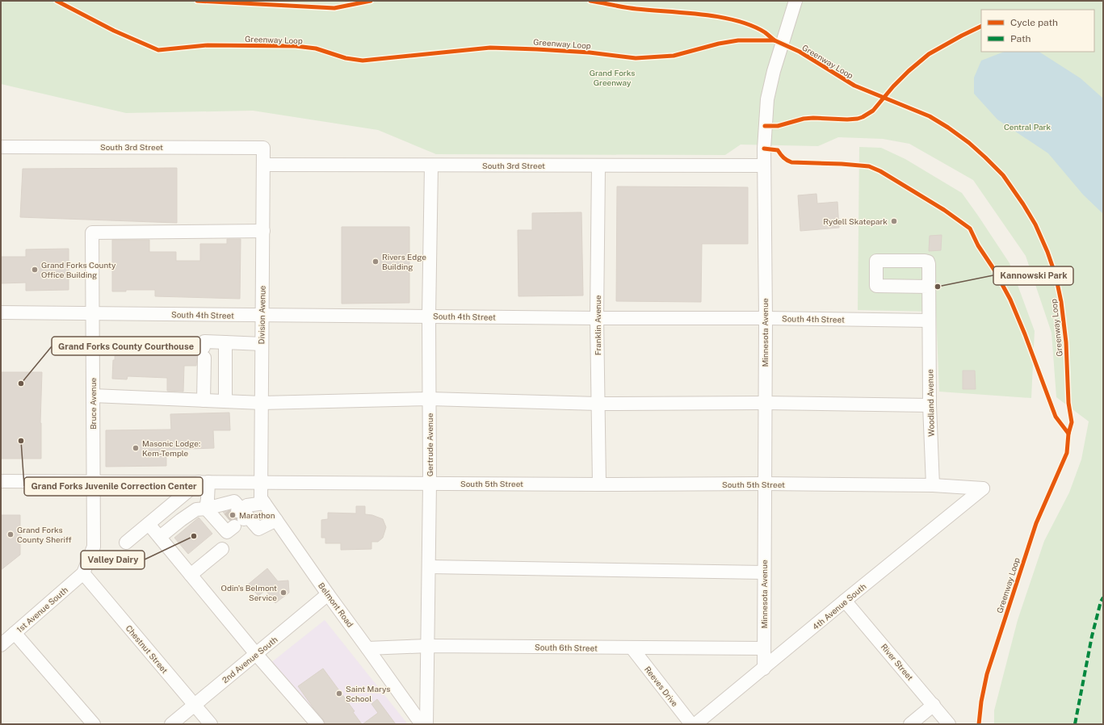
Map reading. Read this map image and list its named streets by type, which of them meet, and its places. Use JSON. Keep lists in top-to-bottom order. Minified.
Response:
{"streets":{"street":["South 3rd Street","South 4th Street","Division Avenue","Franklin Avenue","Minnesota Avenue","Woodland Avenue","Bruce Avenue","Gertrude Avenue","South 5th Street","Belmont Road","4th Avenue South","1st Avenue South","South 6th Street","Chestnut Street","2nd Avenue South","River Street","Reeves Drive"],"cycle path":["Greenway Loop"]},"crossings":[["South 3rd Street","Division Avenue"],["South 3rd Street","Franklin Avenue"],["South 3rd Street","Minnesota Avenue"],["South 3rd Street","Gertrude Avenue"],["South 4th Street","Division Avenue"],["South 4th Street","Franklin Avenue"],["South 4th Street","Minnesota Avenue"],["South 4th Street","Woodland Avenue"],["South 4th Street","Bruce Avenue"],["South 4th Street","Gertrude Avenue"],["Division Avenue","Bruce Avenue"],["Division Avenue","South 5th Street"],["Division Avenue","Belmont Road"],["Franklin Avenue","South 5th Street"],["Minnesota Avenue","South 5th Street"],["Minnesota Avenue","4th Avenue South"],["Minnesota Avenue","South 6th Street"],["Woodland Avenue","South 5th Street"],["Bruce Avenue","South 5th Street"],["Bruce Avenue","1st Avenue South"],["Bruce Avenue","Chestnut Street"],["Gertrude Avenue","South 5th Street"],["Gertrude Avenue","South 6th Street"],["South 5th Street","Belmont Road"],["South 5th Street","4th Avenue South"],["Belmont Road","South 6th Street"],["Belmont Road","2nd Avenue South"],["4th Avenue South","River Street"],["1st Avenue South","Chestnut Street"],["South 6th Street","Reeves Drive"],["Chestnut Street","2nd Avenue South"]],"parks":["Grand Forks Greenway","Central Park"],"places":["Rydell Skatepark","Rivers Edge Building","Grand Forks County Office Building","Kannowski Park","Grand Forks County Courthouse","Grand Forks Juvenile Correction Center","Masonic Lodge: Kem-Temple","Marathon","Grand Forks County Sheriff","Valley Dairy","Odin's Belmont Service","Saint Marys School"],"legend":["Cycle path","Path"]}
